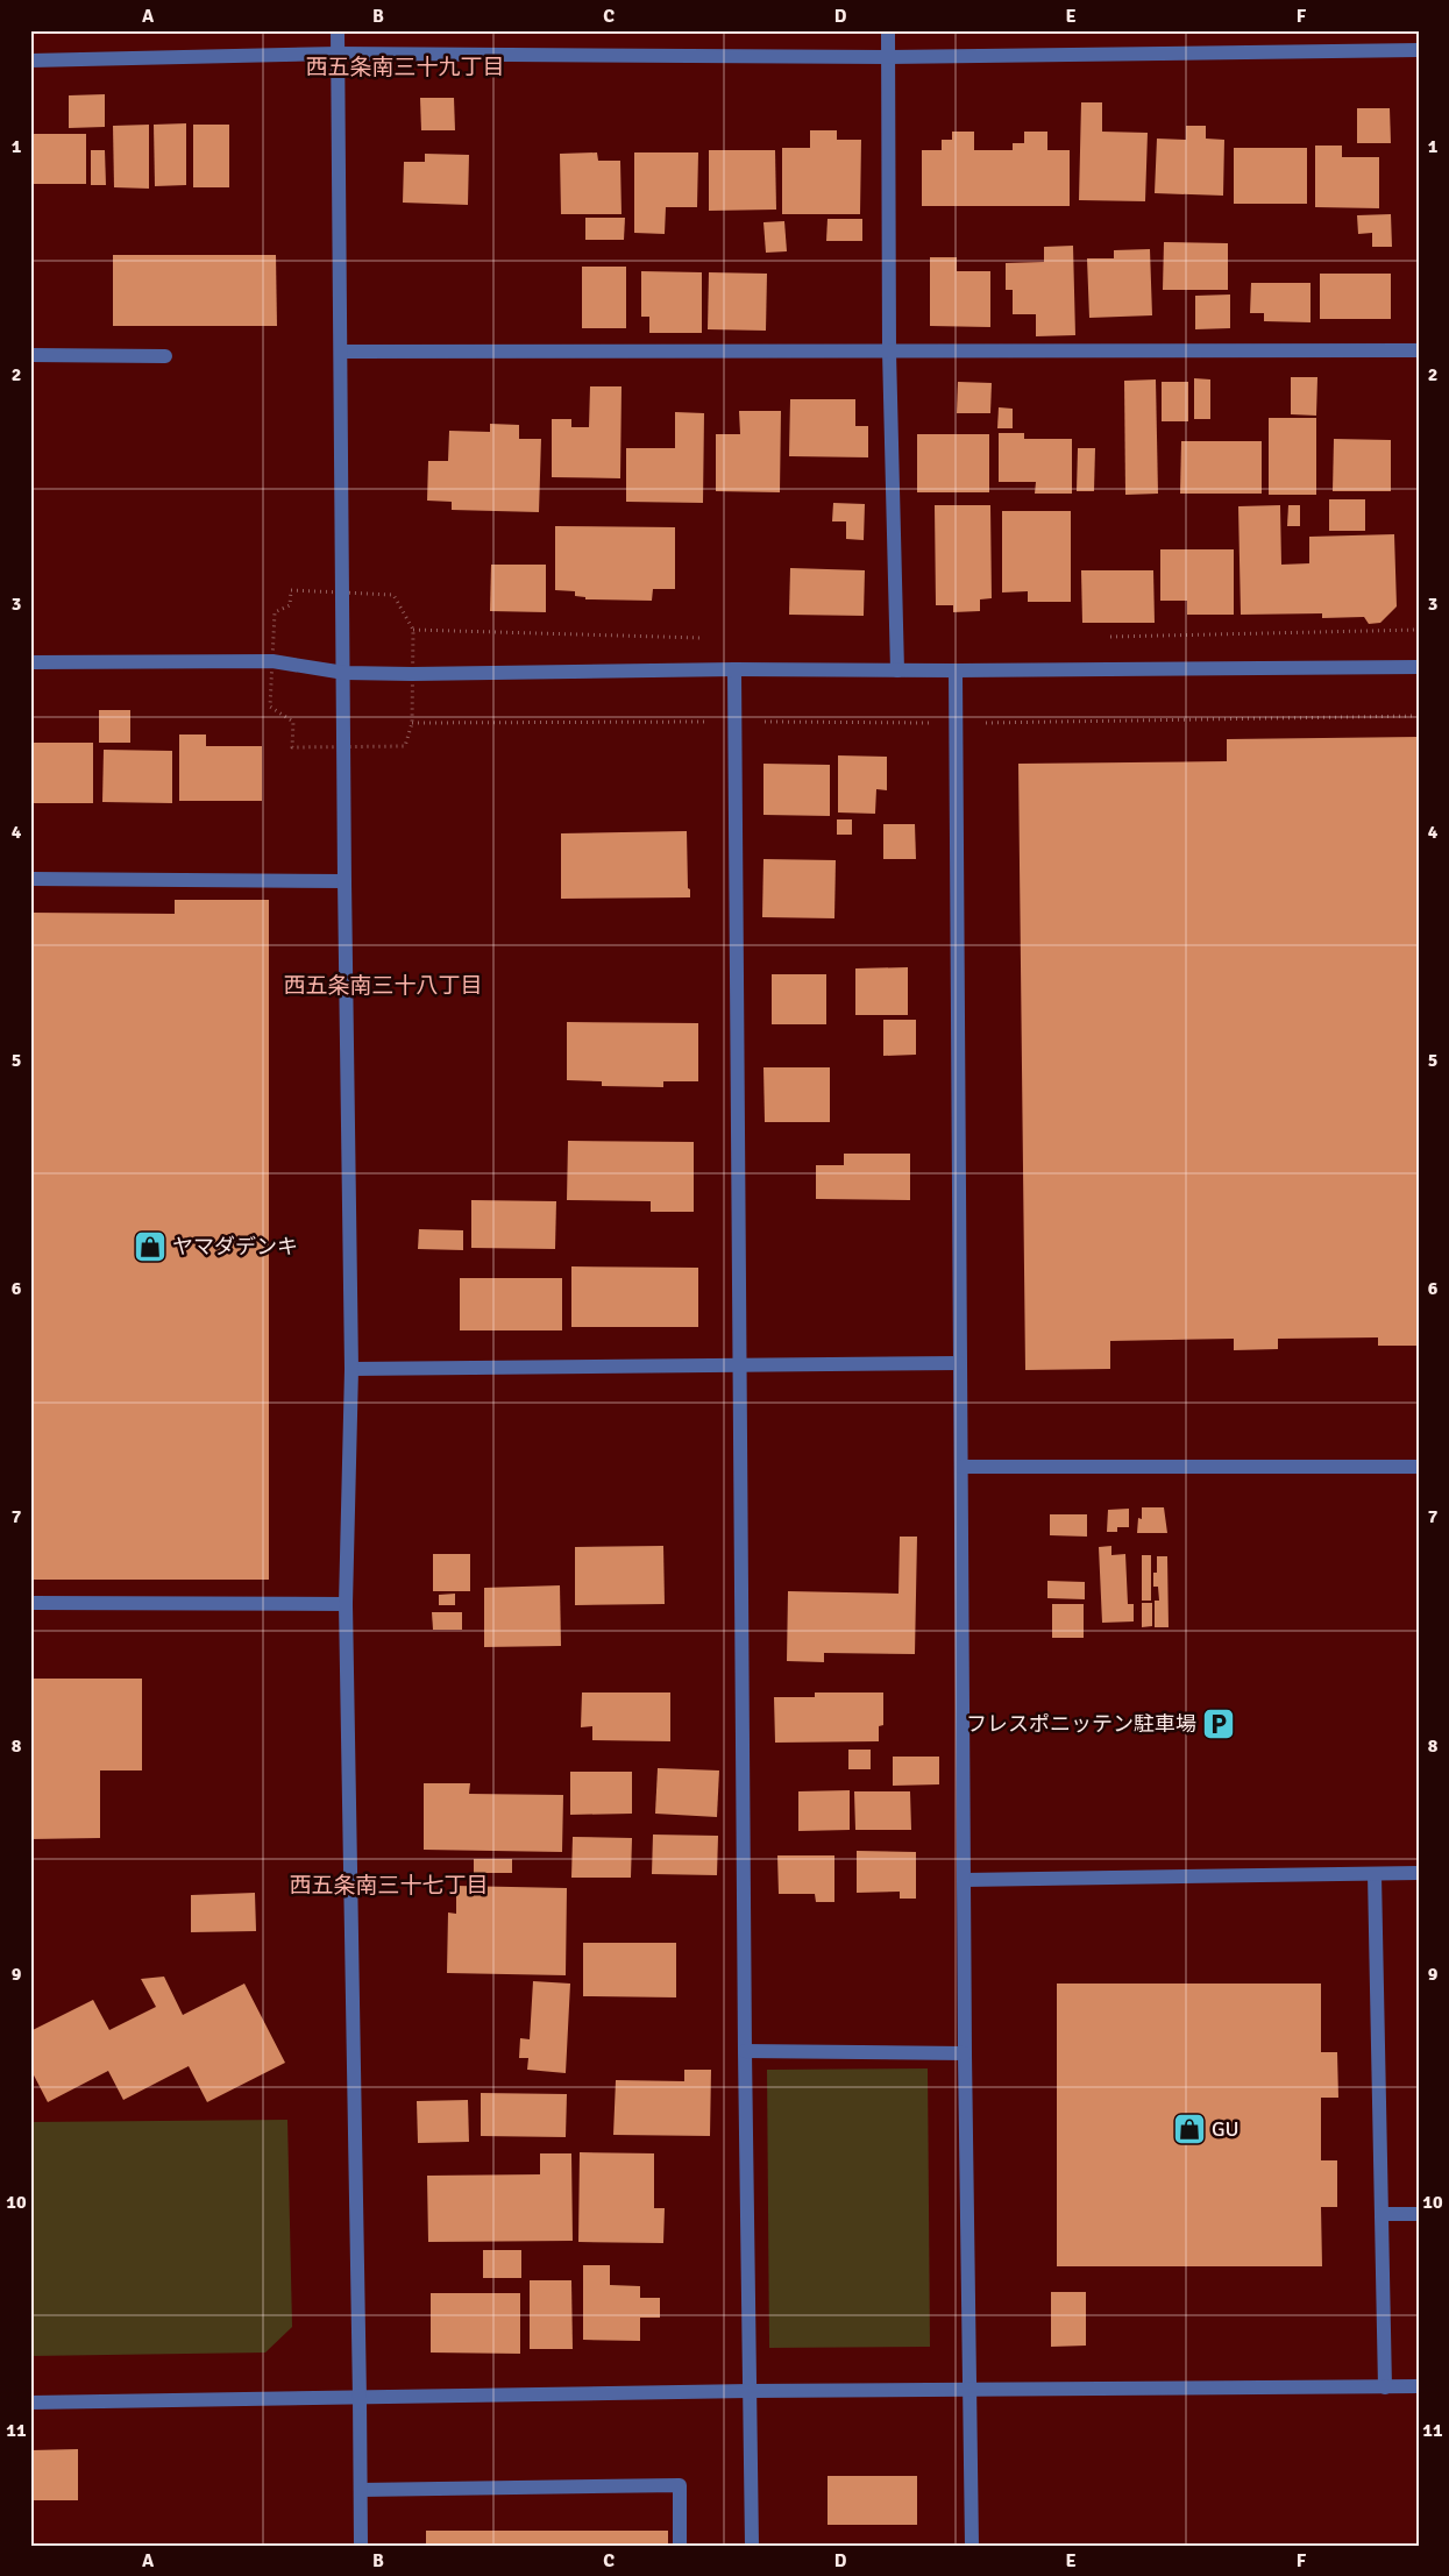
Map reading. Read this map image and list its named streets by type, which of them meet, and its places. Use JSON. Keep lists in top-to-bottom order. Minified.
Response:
{"districts":["西五条南三十九丁目","西五条南三十八丁目","西五条南三十七丁目"],"places":{"shop":["ヤマダデンキ","GU"],"parking":["フレスポニッテン駐車場"]},"grid":{"columns":["A","B","C","D","E","F"],"rows":["1","2","3","4","5","6","7","8","9","10","11"]}}
